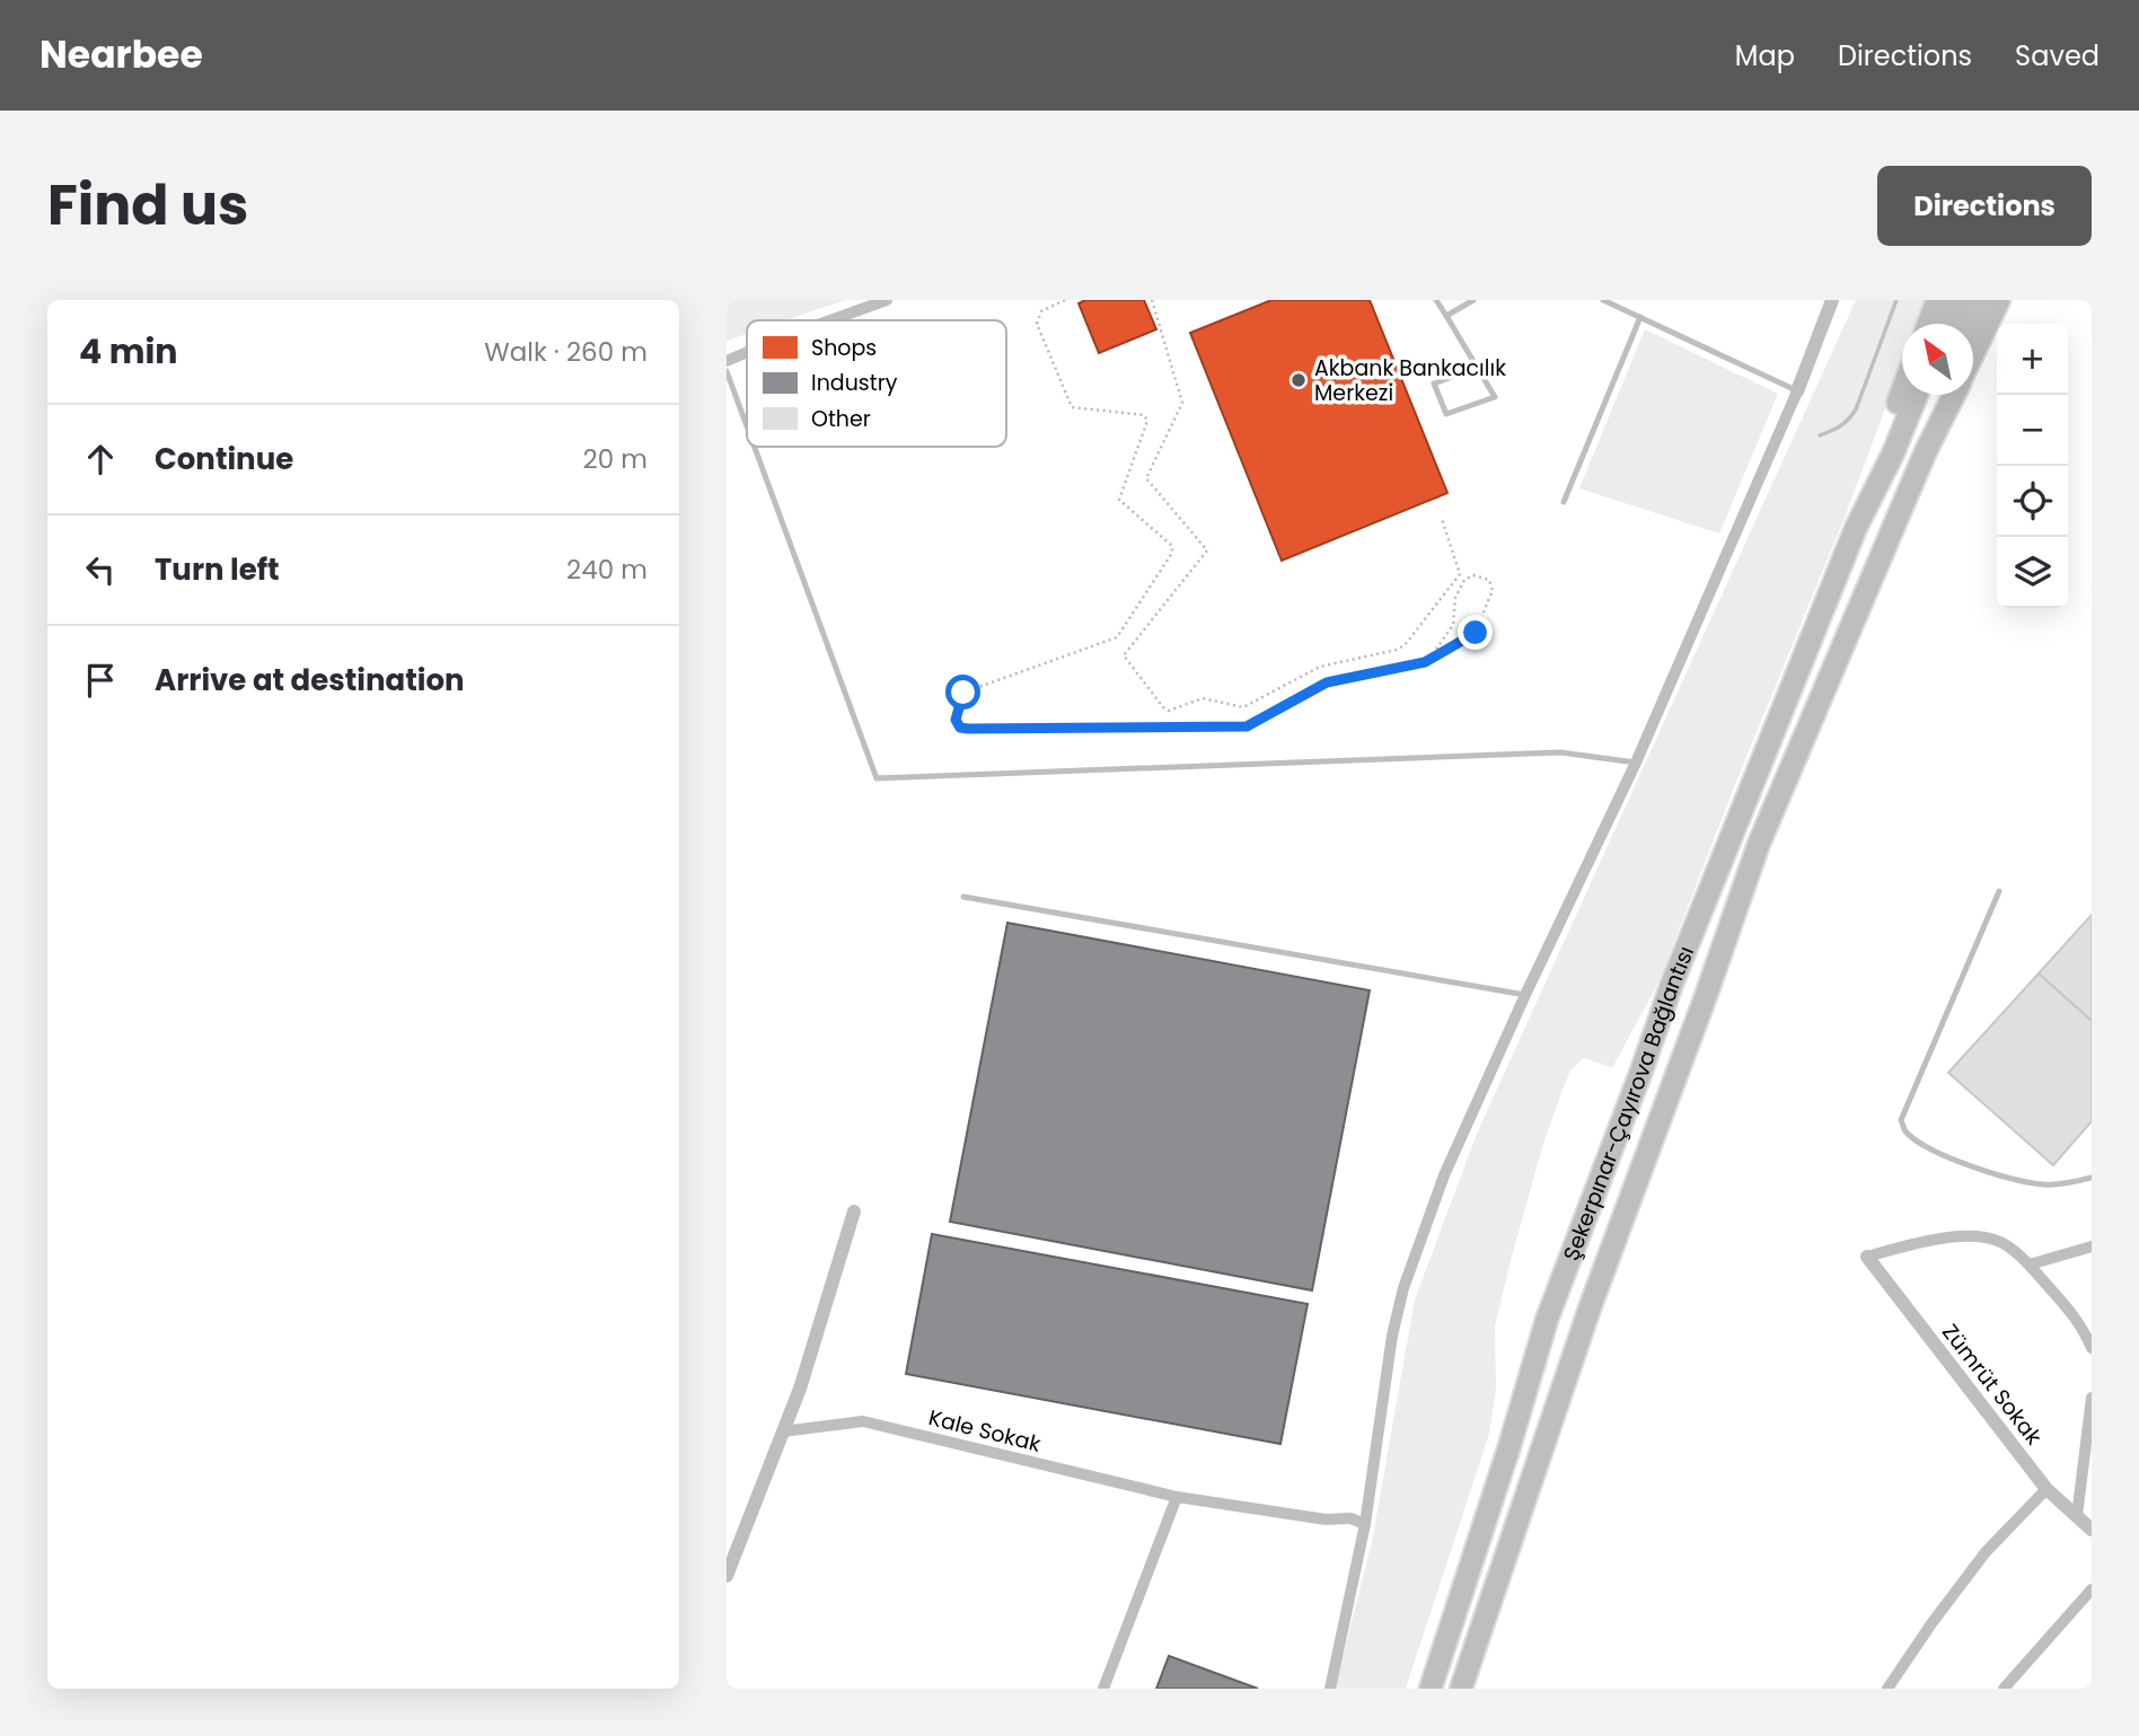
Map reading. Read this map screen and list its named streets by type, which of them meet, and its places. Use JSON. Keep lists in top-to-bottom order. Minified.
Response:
{"streets":{"highway":["Şekerpınar-Çayırova Bağlantısı"],"street":["Zümrüt Sokak","Kale Sokak"]},"places":["Akbank Bankacılık Merkezi"],"legend":["Shops","Industry","Other"],"north":"top left","page":{"header":"Nearbee","nav":["Map","Directions","Saved"],"title":"Find us","buttons":"Directions","heading":["4 min","Walk · 260 m"],"map_buttons":["+","−"],"list":[["Continue","20 m"],["Turn left","240 m"],"Arrive at destination"]}}
